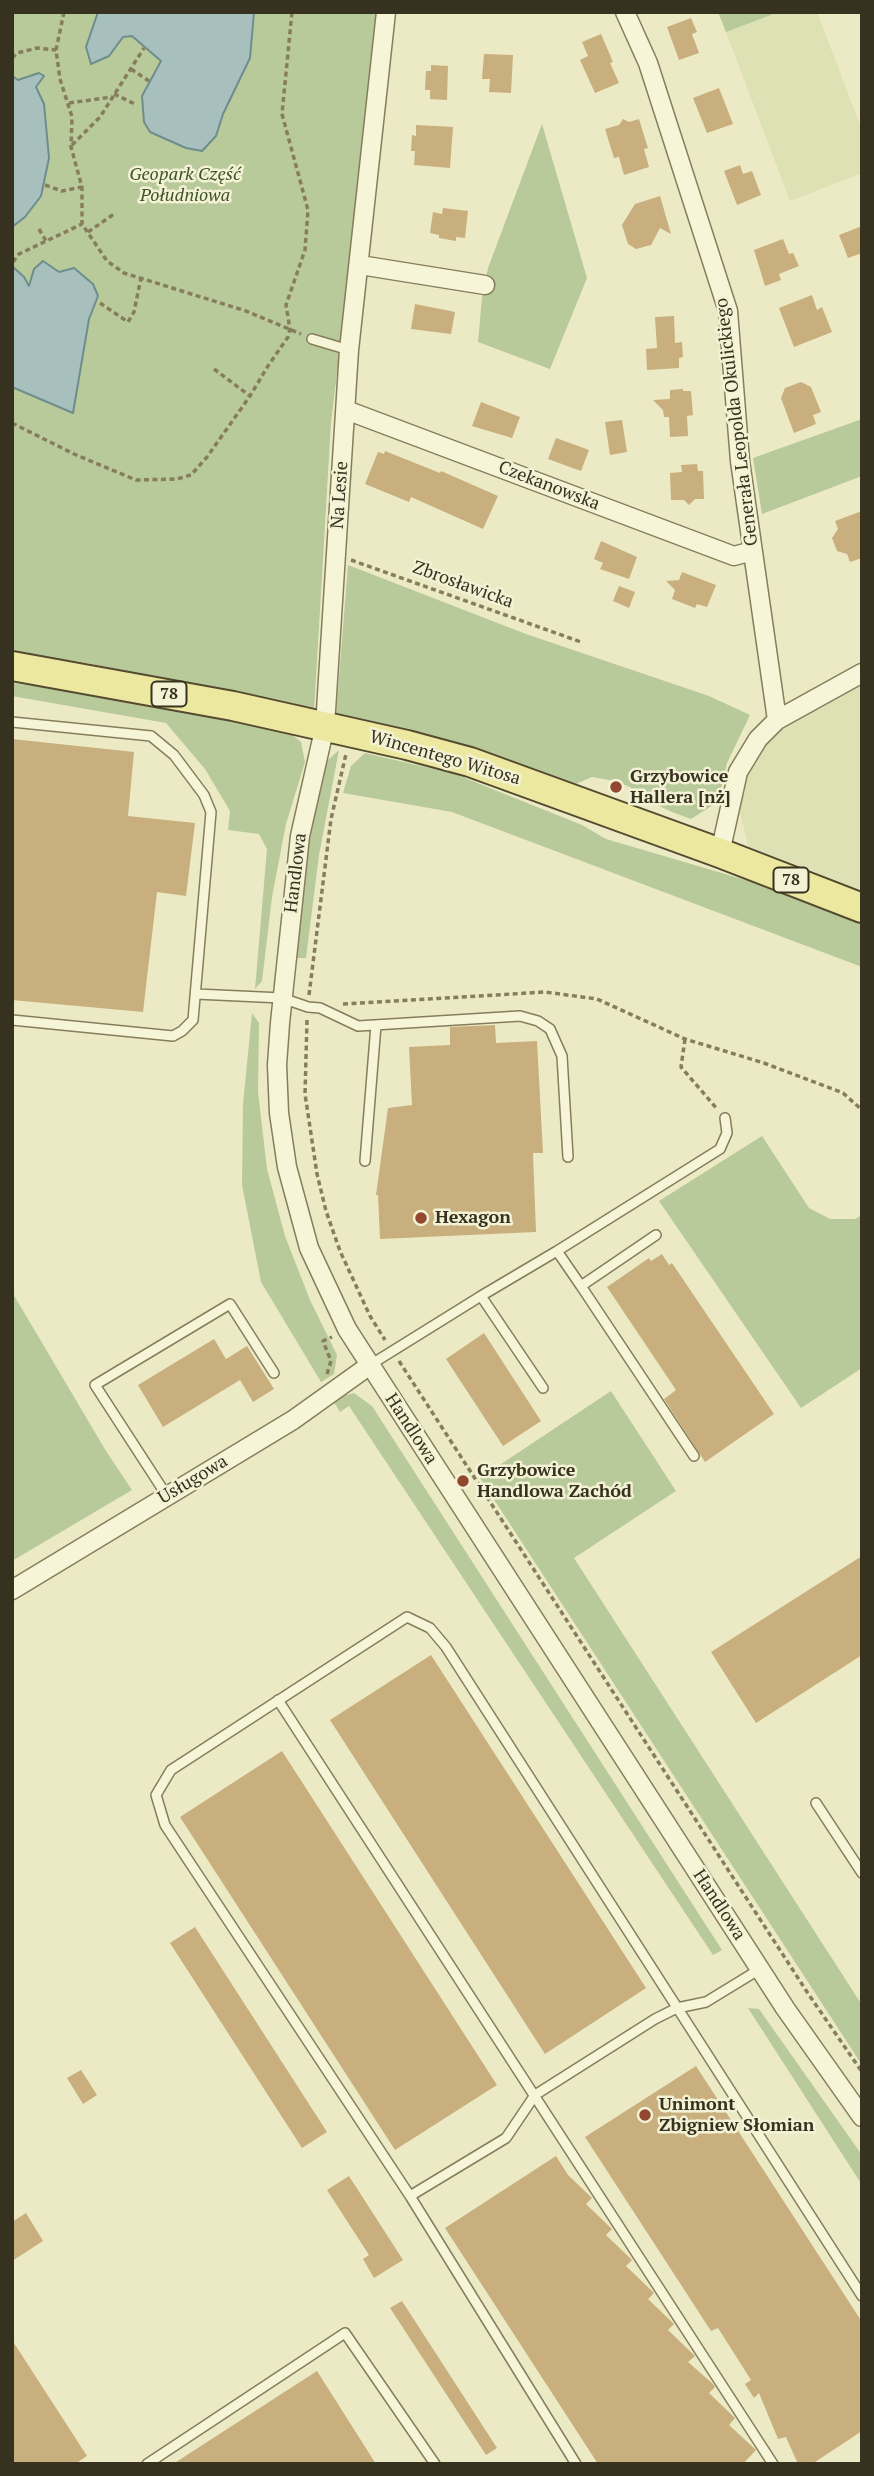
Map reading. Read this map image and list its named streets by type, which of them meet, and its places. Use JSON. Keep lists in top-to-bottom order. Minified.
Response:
{"streets":{"main road":["78","Wincentego Witosa"],"street":["Generała Leopolda Okulickiego","Czekanowska","Na Lesie","Handlowa","Usługowa"],"path":["Zbrosławicka"]},"crossings":[["Generała Leopolda Okulickiego","Czekanowska"],["Czekanowska","Na Lesie"],["Na Lesie","Zbrosławicka"],["Na Lesie","Wincentego Witosa"],["Na Lesie","Handlowa"],["Wincentego Witosa","Handlowa"],["Handlowa","Usługowa"]],"parks":["Geopark Część Południowa"],"places":["Grzybowice Hallera [nż]","Hexagon","Grzybowice Handlowa Zachód","Unimont Zbigniew Słomian"]}
